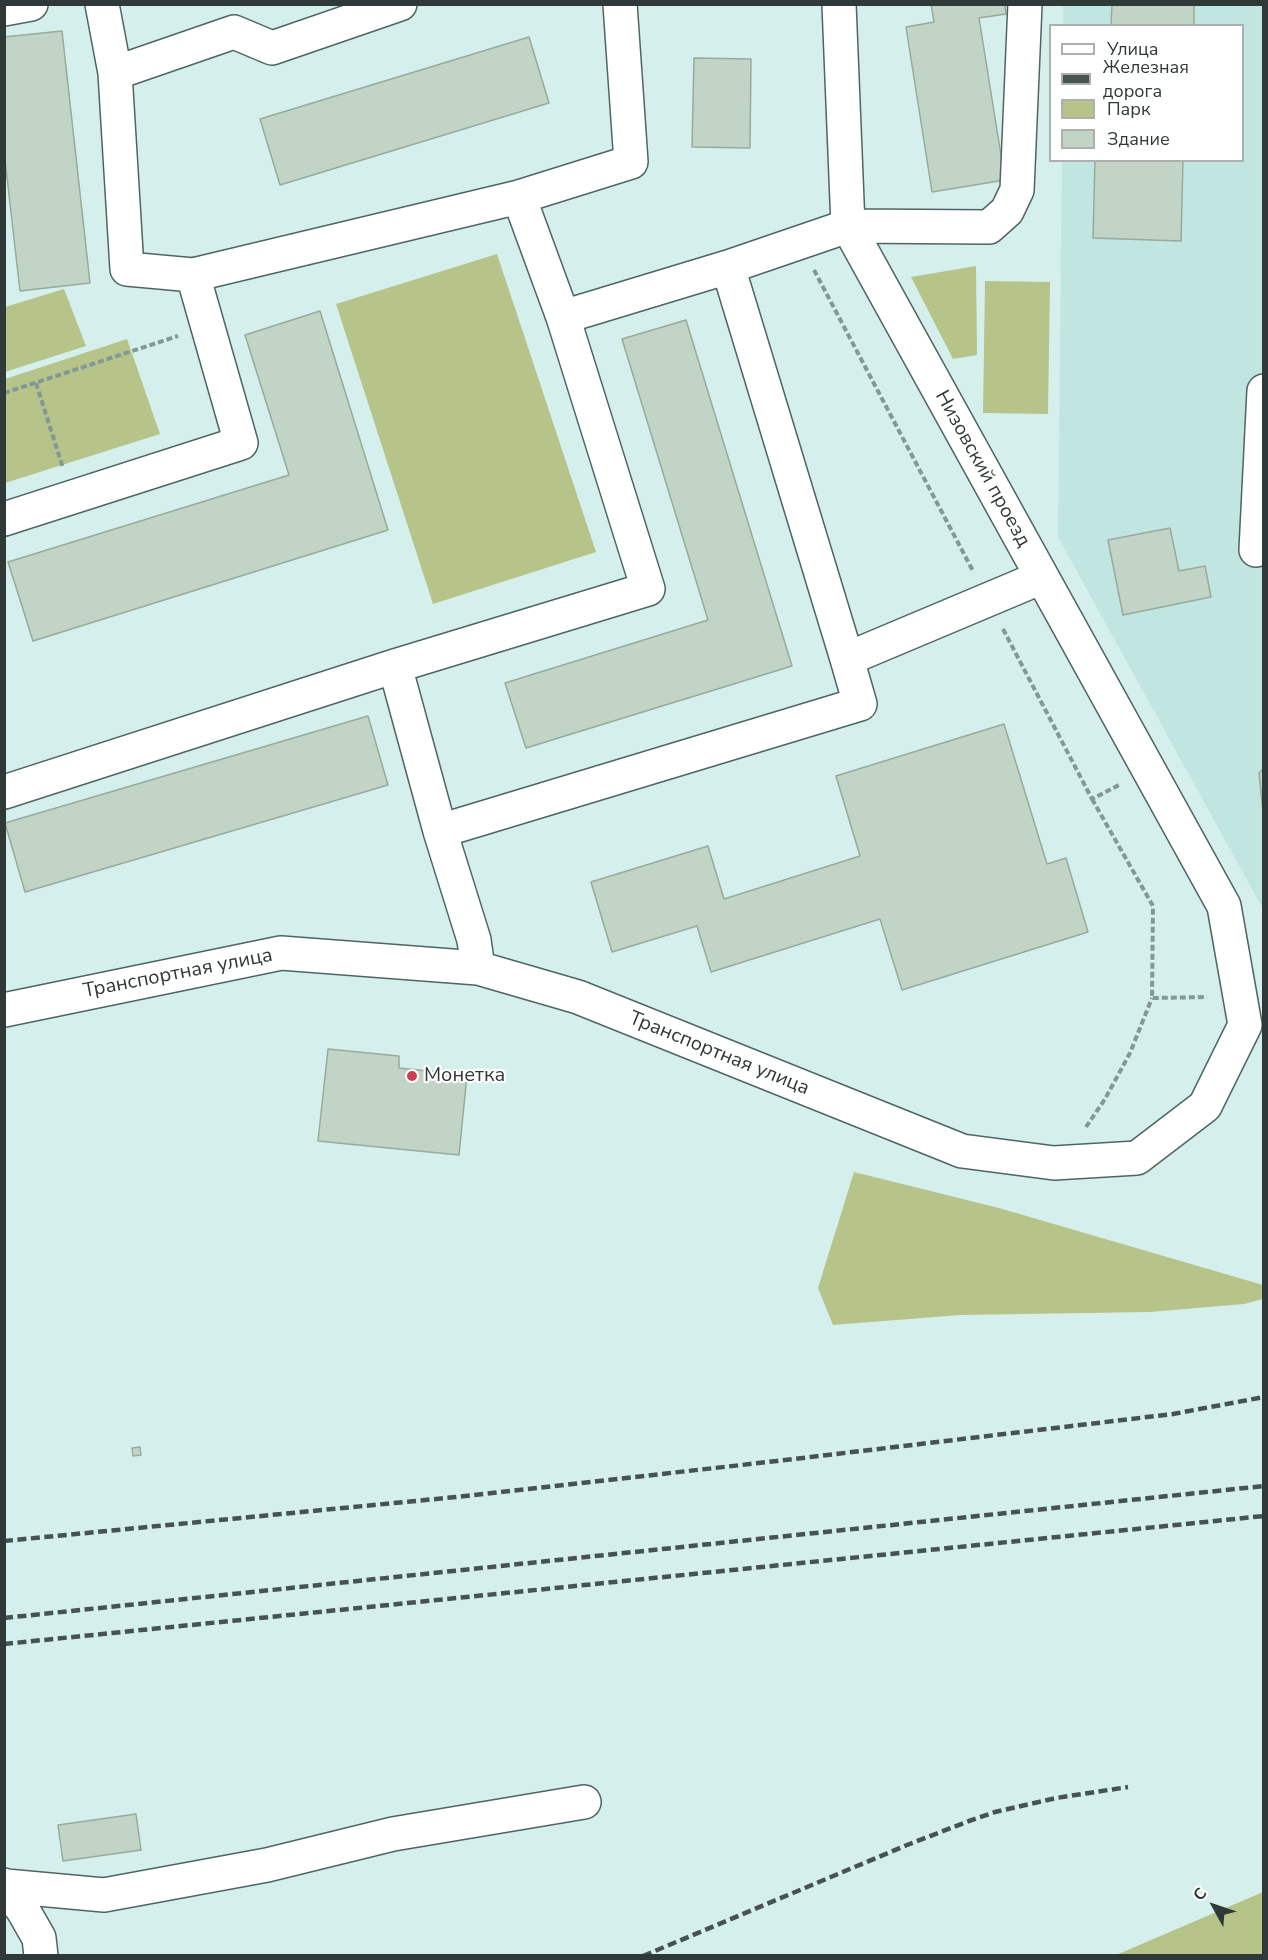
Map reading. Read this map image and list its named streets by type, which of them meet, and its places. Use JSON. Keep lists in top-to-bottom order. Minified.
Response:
{"streets":{"street":["Низовский проезд","Транспортная улица"]},"crossings":[["Низовский проезд","Транспортная улица"]],"places":["Монетка"],"legend":["Улица","Железная дорога","Парк","Здание"],"north":"top left"}
